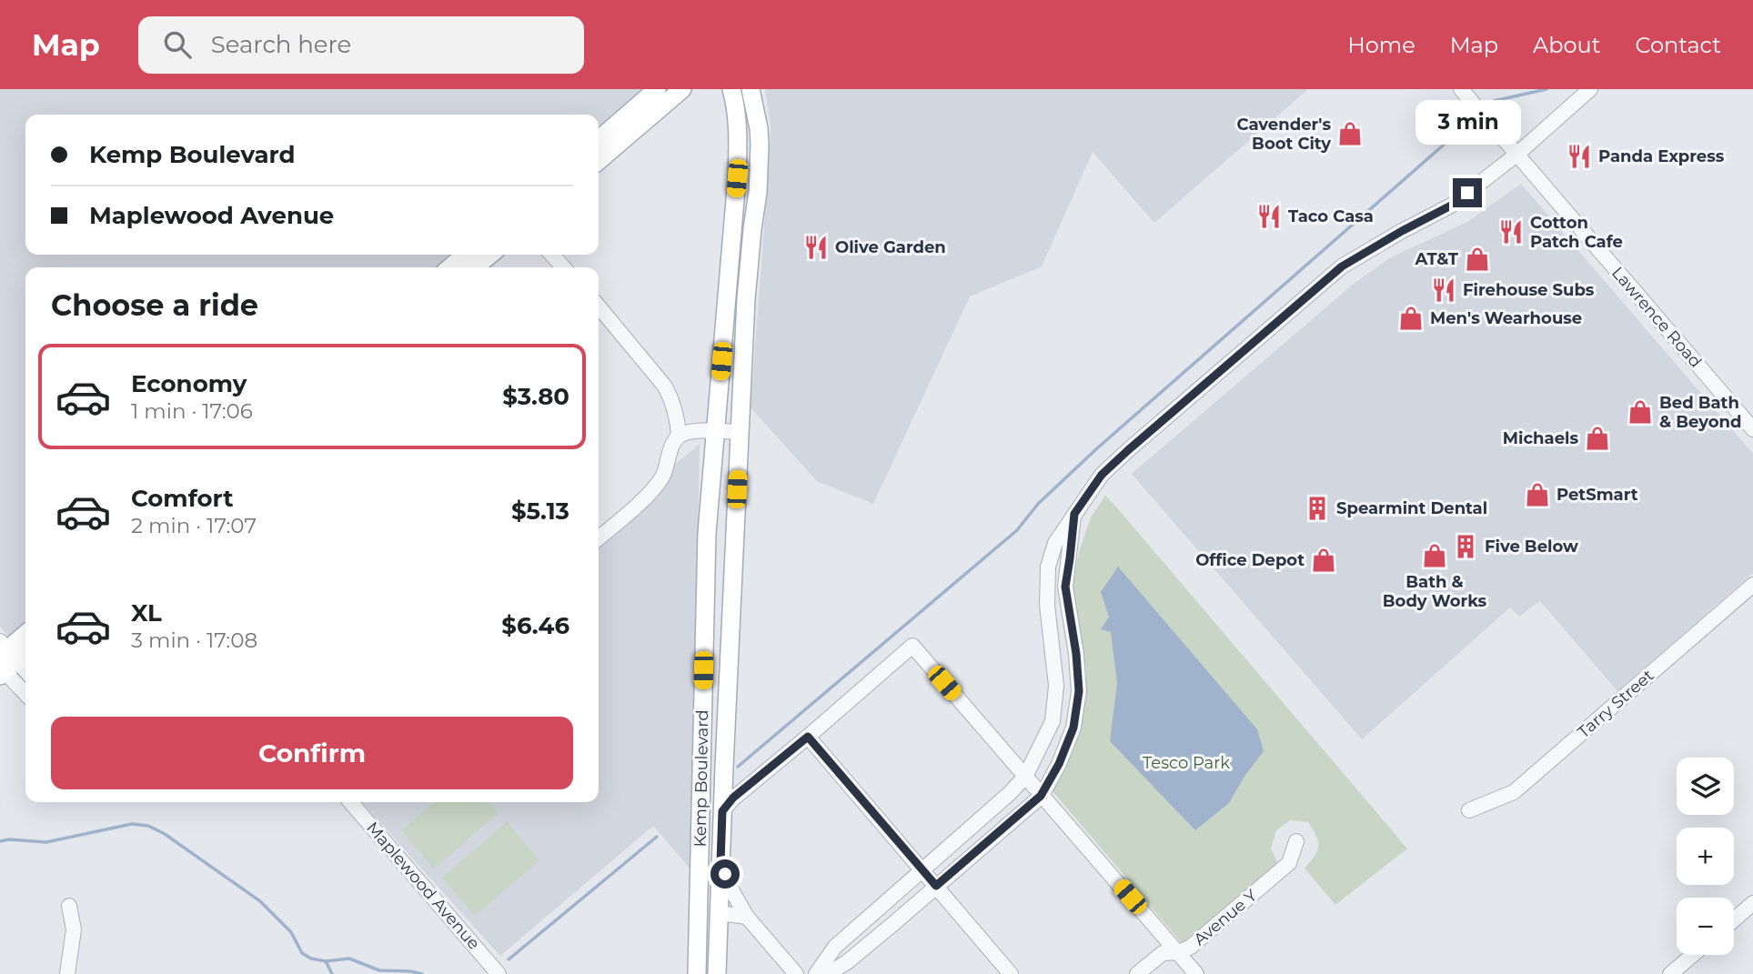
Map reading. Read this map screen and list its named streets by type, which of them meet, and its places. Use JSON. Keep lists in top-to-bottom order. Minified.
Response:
{"streets":{"main road":["Kemp Boulevard"],"street":["Lawrence Road","Tarry Street","Maplewood Avenue","Avenue Y"]},"parks":["Tesco Park"],"places":{"shop":["Cavender's Boot City","AT&T","Men's Wearhouse","Bed Bath & Beyond","Michaels","PetSmart","Bath & Body Works","Office Depot"],"restaurant":["Panda Express","Taco Casa","Cotton Patch Cafe","Olive Garden","Firehouse Subs"],"building":["Spearmint Dental","Five Below"]},"page":{"header":"Map","search":"Search here","nav":["Home","Map","About","Contact"],"bubble":"3 min","banner":["Kemp Boulevard","Maplewood Avenue"],"heading":"Choose a ride","list":[{"name":"Economy","note":"1 min · 17:06","value":"$3.80"},{"name":"Comfort","note":"2 min · 17:07","value":"$5.13"},{"name":"XL","note":"3 min · 17:08","value":"$6.46"}],"buttons":"Confirm","map_buttons":["+","−"]}}
